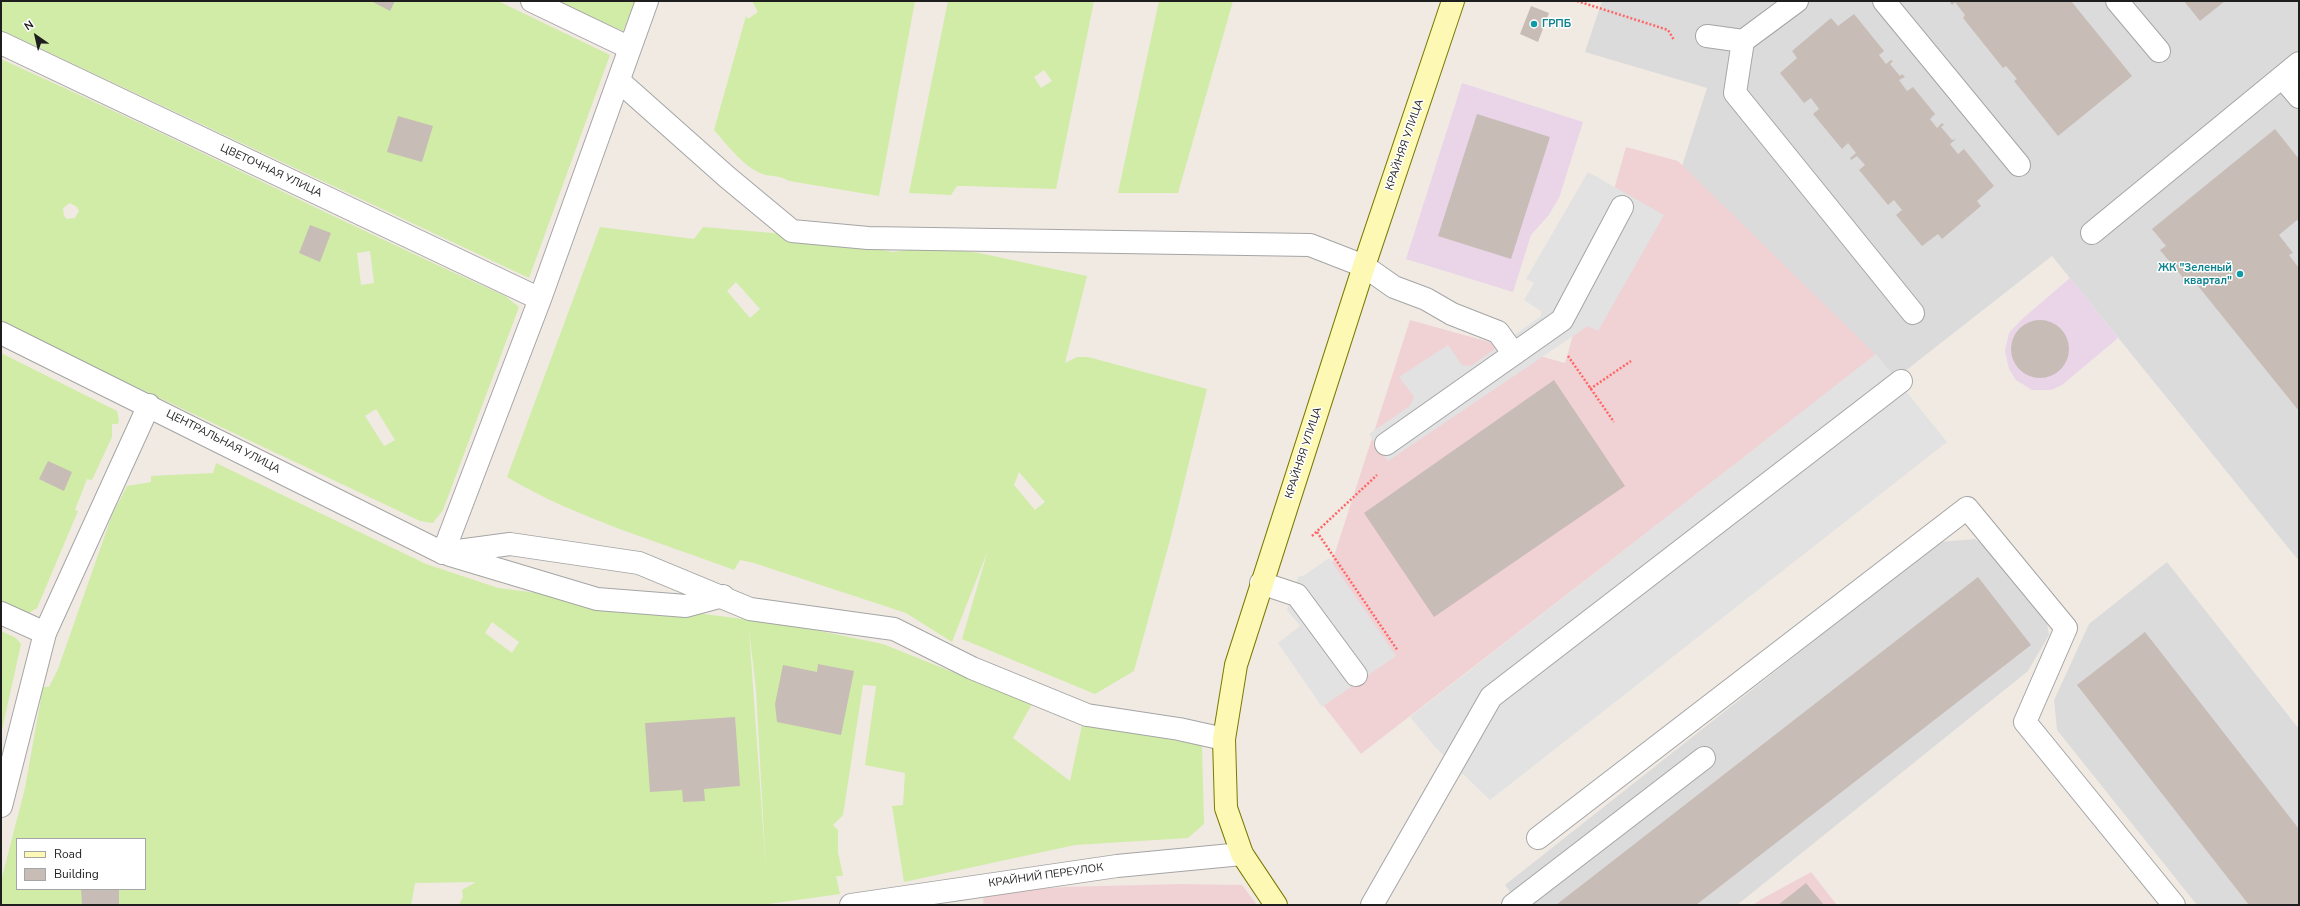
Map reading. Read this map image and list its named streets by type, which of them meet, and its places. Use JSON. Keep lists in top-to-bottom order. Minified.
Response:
{"streets":{"main road":["КРАЙНЯЯ УЛИЦА"],"street":["ЦВЕТОЧНАЯ УЛИЦА","ЦЕНТРАЛЬНАЯ УЛИЦА","КРАЙНИЙ ПЕРЕУЛОК"]},"crossings":[["КРАЙНЯЯ УЛИЦА","КРАЙНИЙ ПЕРЕУЛОК"]],"places":["ГРПБ","ЖК \"Зеленый квартал\""],"legend":["Road","Building"],"north":"top left"}
